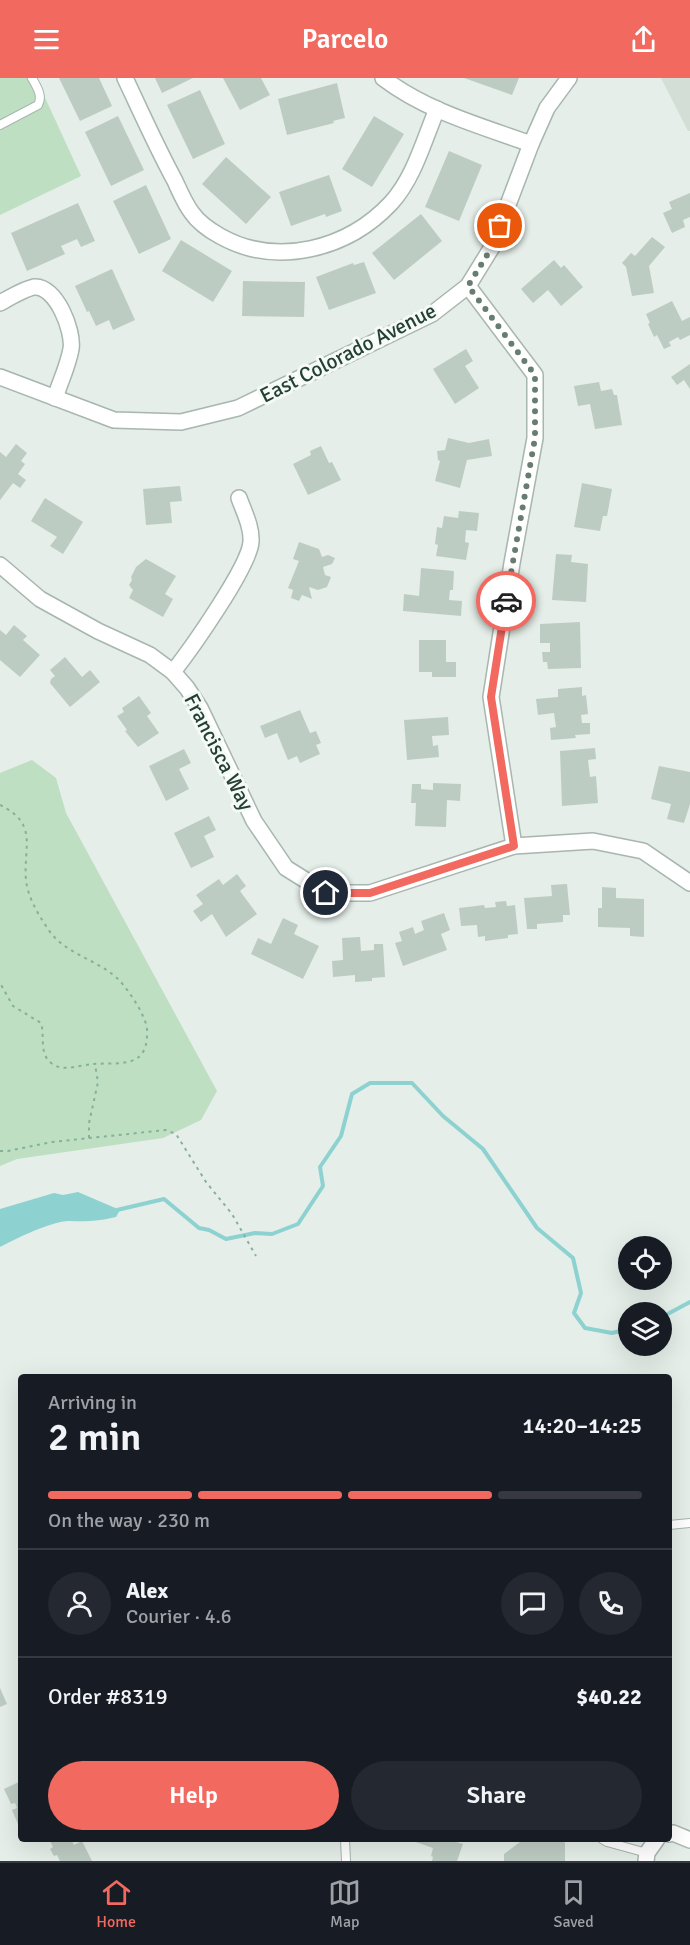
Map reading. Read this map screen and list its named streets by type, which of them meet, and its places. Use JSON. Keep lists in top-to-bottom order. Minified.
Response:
{"streets":{"street":["East Colorado Avenue","Francisca Way"]},"page":{"header":"Parcelo","heading":["2 min","Arriving in","14:20–14:25"],"panel":["Alex","Courier · 4.6","Order #8319","$40.22"],"bar":"On the way · 230 m","buttons":["Help","Share"],"tabs":["Home","Map","Saved"]}}
